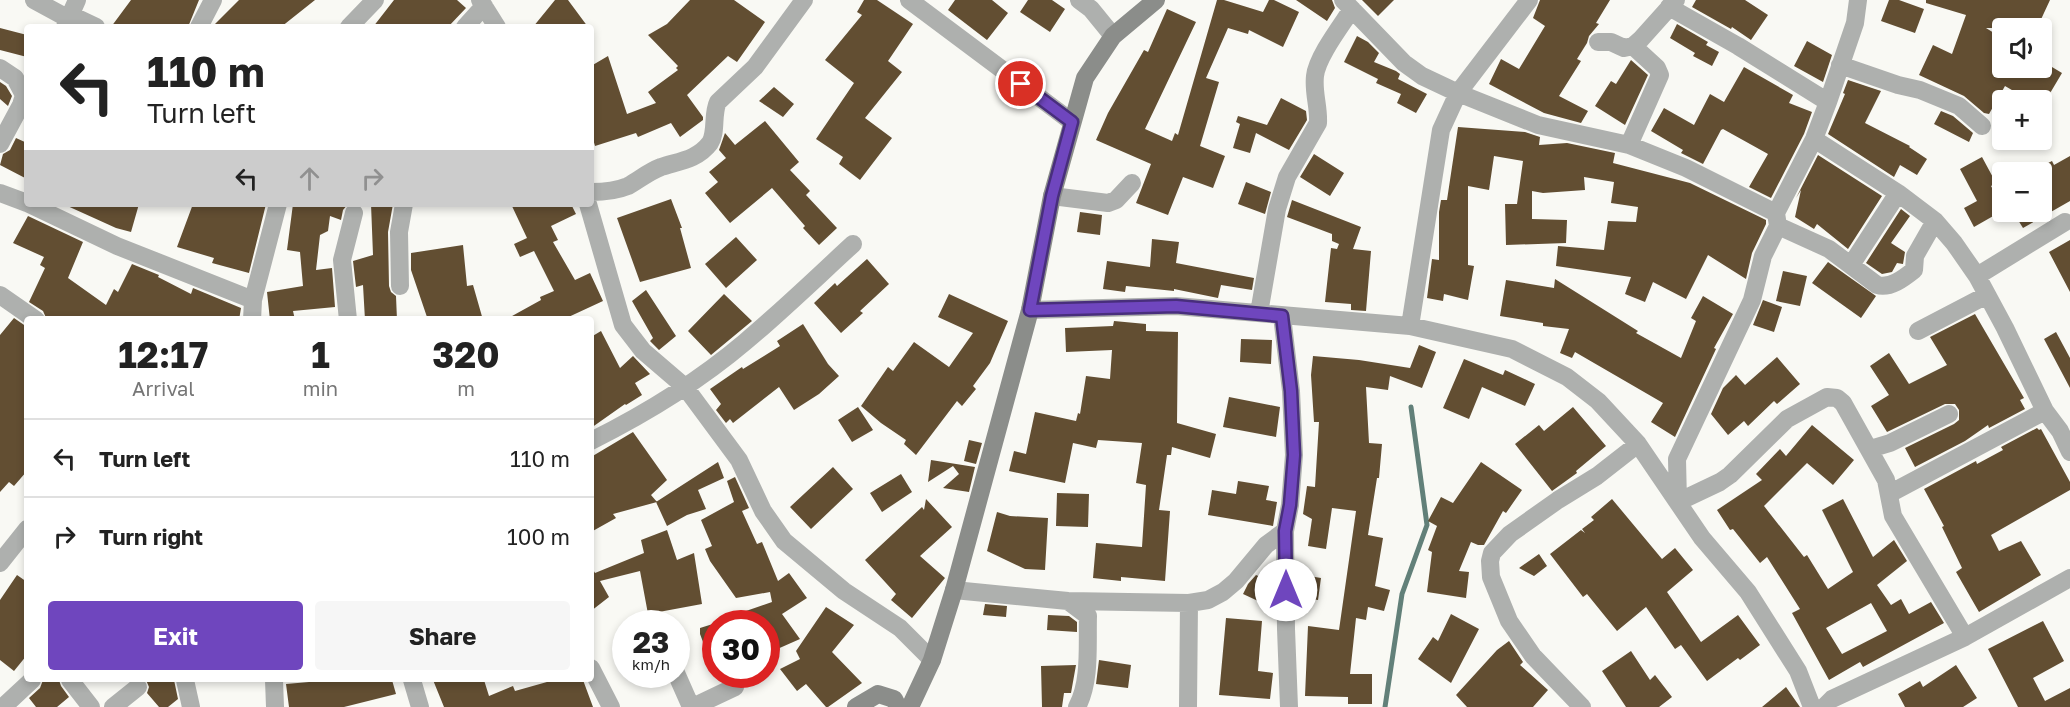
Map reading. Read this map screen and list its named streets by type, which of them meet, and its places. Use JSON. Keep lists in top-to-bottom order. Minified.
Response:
{"page":{"map_buttons":["+","−"],"turn":["110 m","Turn left"],"eta":["12:17","Arrival","1","min","320","m"],"list":[{"name":"Turn left","value":"110 m"},{"name":"Turn right","value":"100 m"}],"buttons":["Exit","Share"],"speed":"23 km/h","limit":"30"}}
